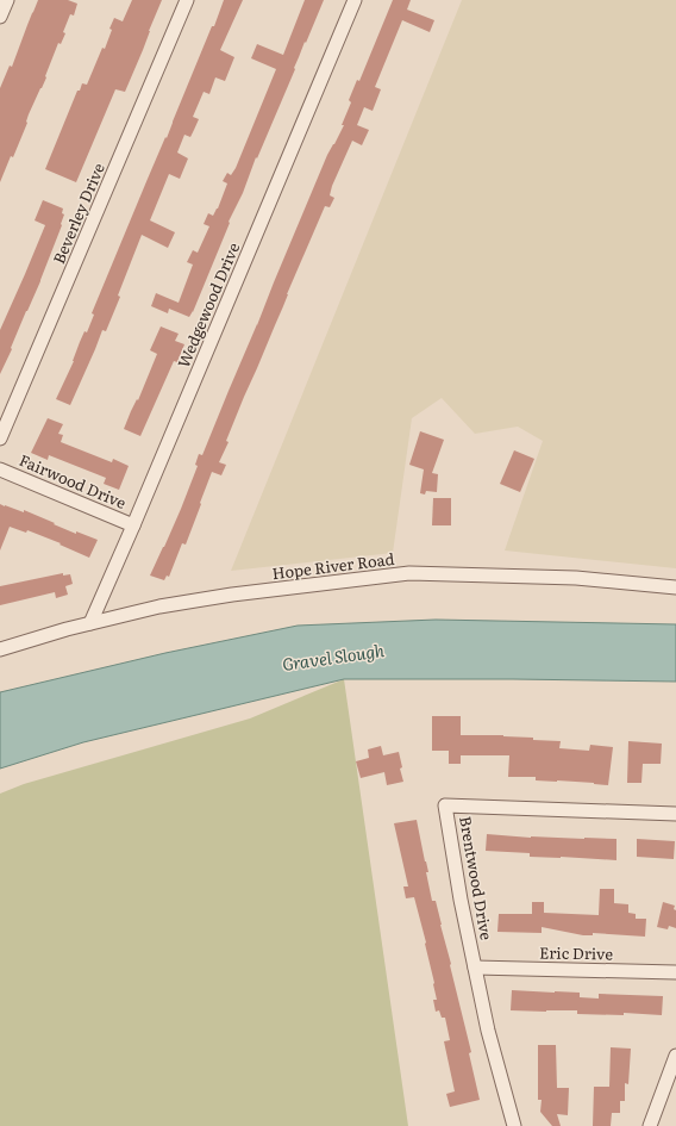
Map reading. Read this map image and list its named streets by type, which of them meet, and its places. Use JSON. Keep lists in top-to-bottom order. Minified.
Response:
{"streets":{"street":["Beverley Drive","Wedgewood Drive","Fairwood Drive","Hope River Road","Brentwood Drive","Eric Drive"]},"crossings":[["Wedgewood Drive","Fairwood Drive"],["Wedgewood Drive","Hope River Road"],["Brentwood Drive","Eric Drive"]],"water":["Gravel Slough"]}
